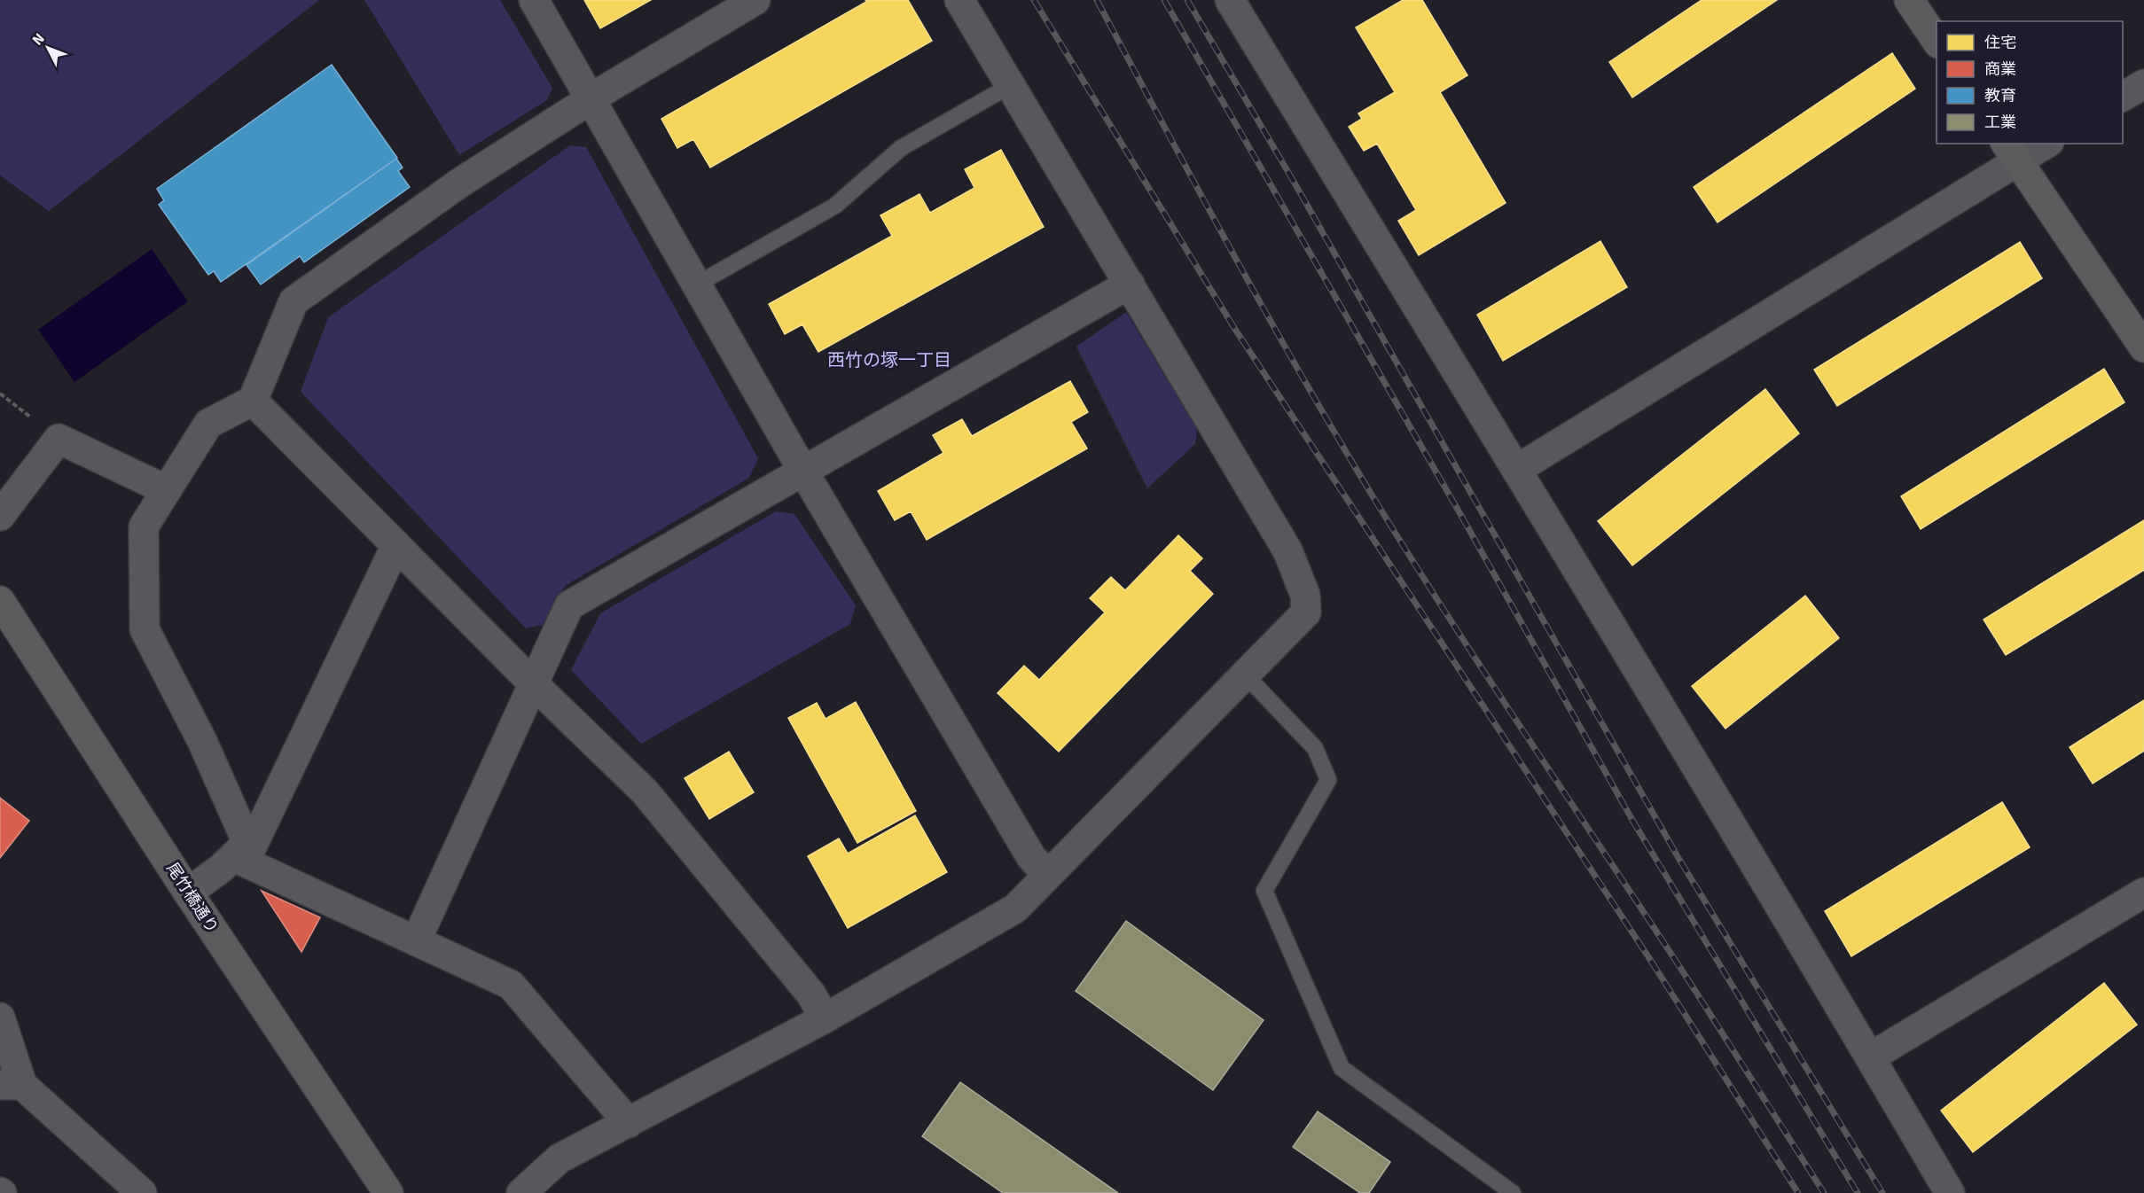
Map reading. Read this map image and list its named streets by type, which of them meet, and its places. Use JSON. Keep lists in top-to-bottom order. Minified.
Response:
{"streets":{"main road":["尾竹橋通り"]},"districts":["西竹の塚一丁目"],"legend":["住宅","商業","教育","工業"],"north":"top left"}
